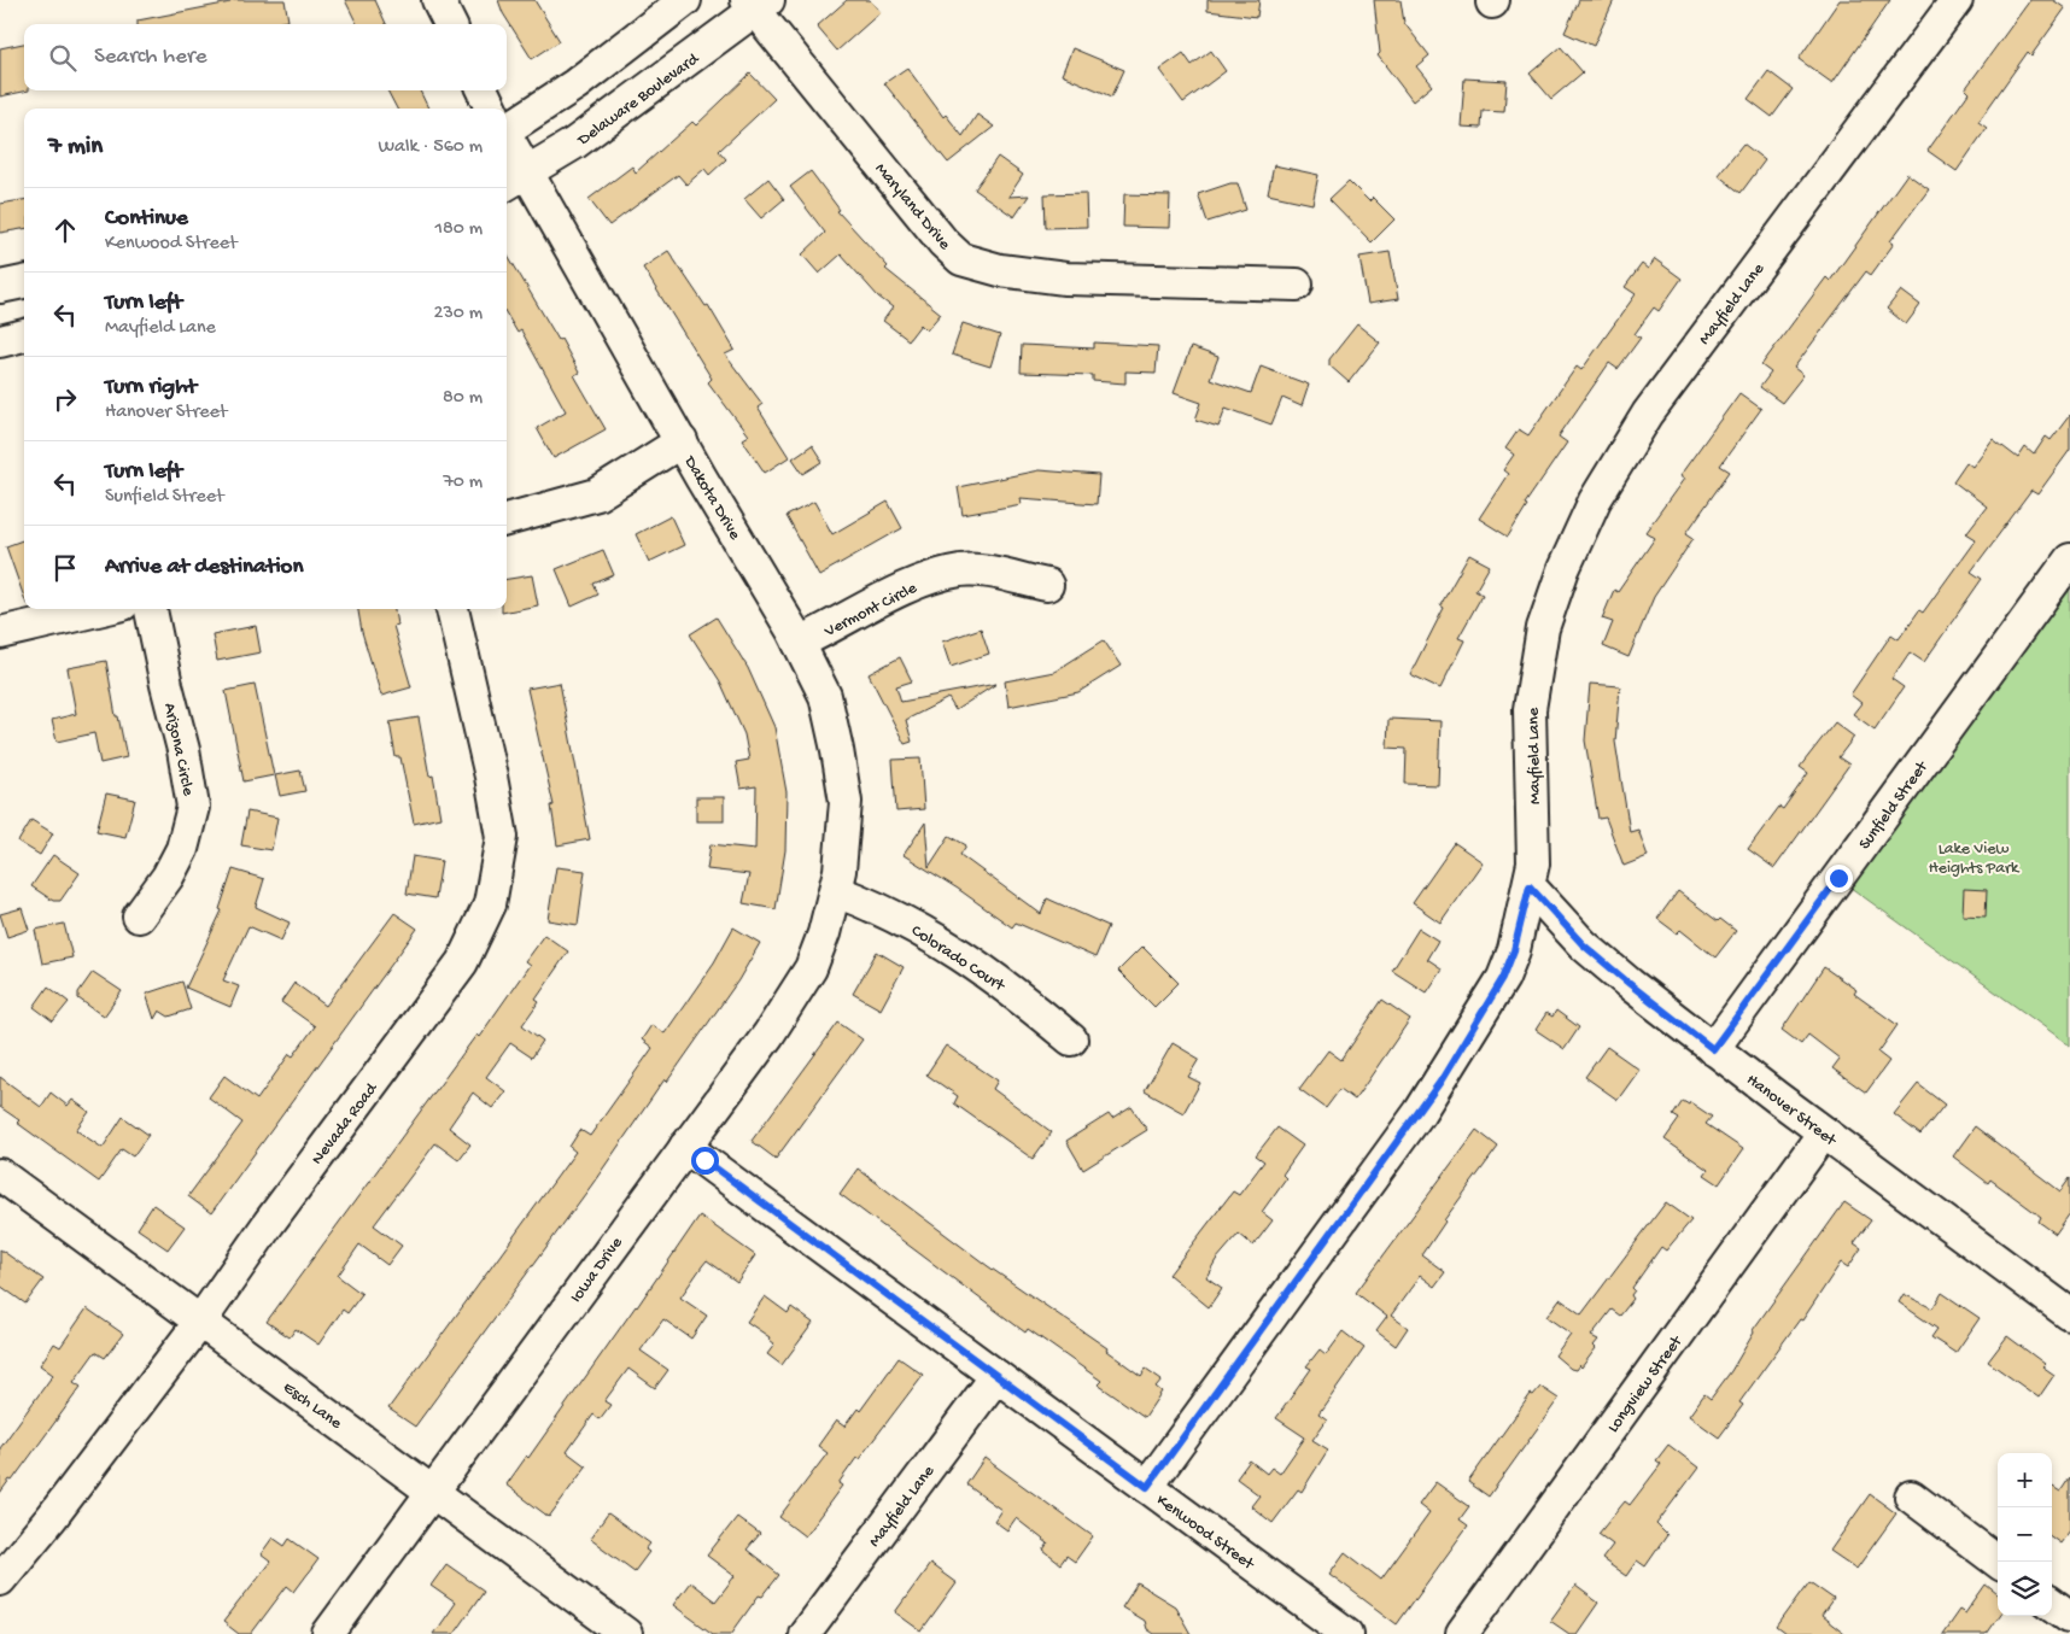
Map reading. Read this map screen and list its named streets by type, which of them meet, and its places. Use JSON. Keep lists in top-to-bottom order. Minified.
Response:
{"streets":{"street":["Delaware Boulevard","Maryland Drive","Mayfield Lane","Dakota Drive","Vermont Circle","Arizona Circle","Sunfield Street","Colorado Court","Hanover Street","Nevada Road","Iowa Drive","Longview Street","Esch Lane","Kenwood Street"]},"crossings":[["Delaware Boulevard","Maryland Drive"],["Delaware Boulevard","Dakota Drive"],["Mayfield Lane","Hanover Street"],["Mayfield Lane","Kenwood Street"],["Dakota Drive","Vermont Circle"],["Dakota Drive","Colorado Court"],["Dakota Drive","Iowa Drive"],["Sunfield Street","Hanover Street"],["Colorado Court","Iowa Drive"],["Hanover Street","Longview Street"],["Nevada Road","Esch Lane"],["Iowa Drive","Esch Lane"],["Iowa Drive","Kenwood Street"]],"parks":["Lake View Heights Park"],"page":{"search":"Search here","heading":["7 min","Walk · 560 m"],"list":[["Continue","Kenwood Street","180 m"],["Turn left","Mayfield Lane","230 m"],["Turn right","Hanover Street","80 m"],["Turn left","Sunfield Street","70 m"],"Arrive at destination"],"map_buttons":["+","−"]}}
